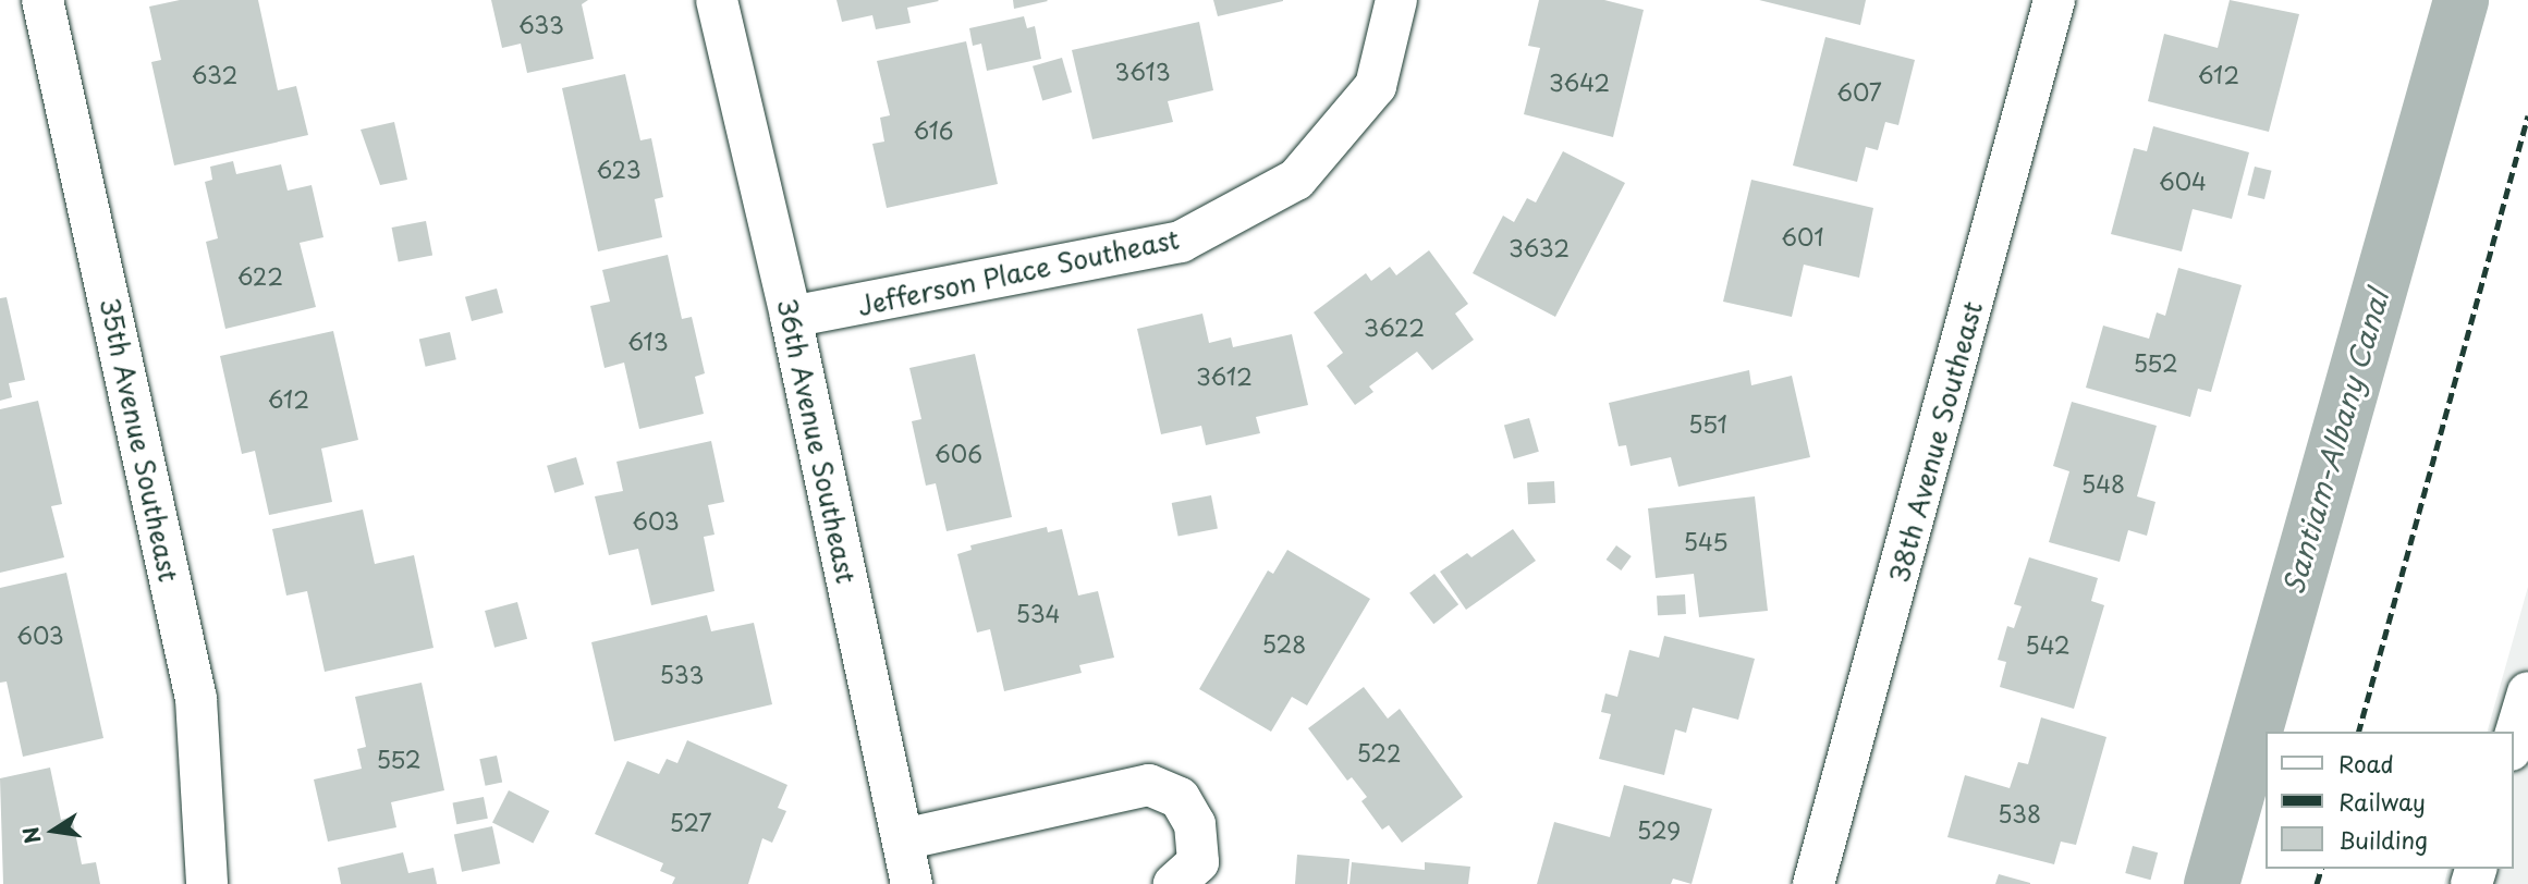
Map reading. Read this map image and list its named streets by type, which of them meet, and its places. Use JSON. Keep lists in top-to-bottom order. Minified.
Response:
{"streets":{"street":["Jefferson Place Southeast","35th Avenue Southeast","36th Avenue Southeast","38th Avenue Southeast"]},"crossings":[["Jefferson Place Southeast","36th Avenue Southeast"]],"water":["Santiam-Albany Canal"],"house_numbers":["633","3613","632","612","3642","607","616","623","604","601","3632","622","3622","613","552","3612","612","551","606","548","603","545","534","603","528","542","533","522","552","538","527","529"],"legend":["Road","Railway","Building"],"north":"left"}
